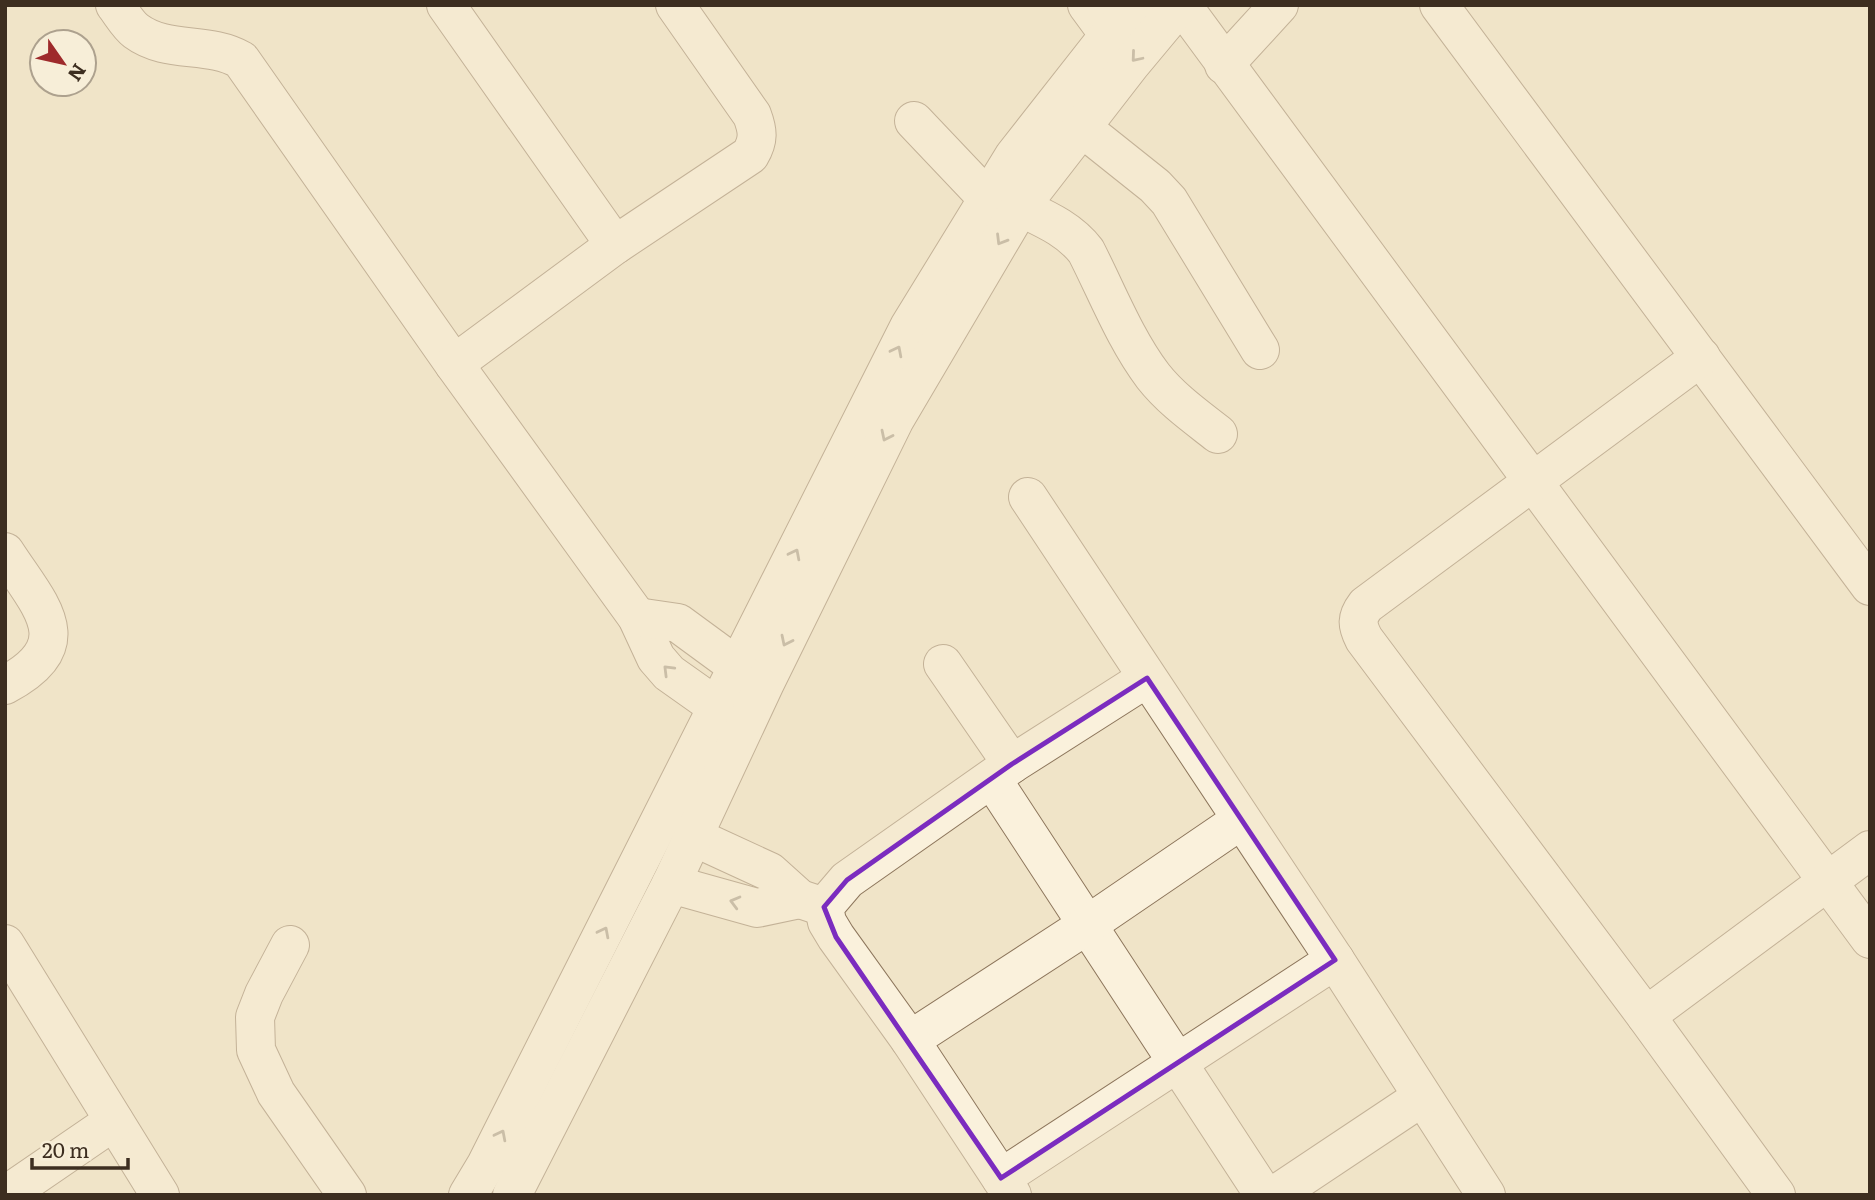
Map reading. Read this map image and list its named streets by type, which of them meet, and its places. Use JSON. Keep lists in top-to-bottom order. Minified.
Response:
{"scale_bar":"20 m","north":"bottom right"}
